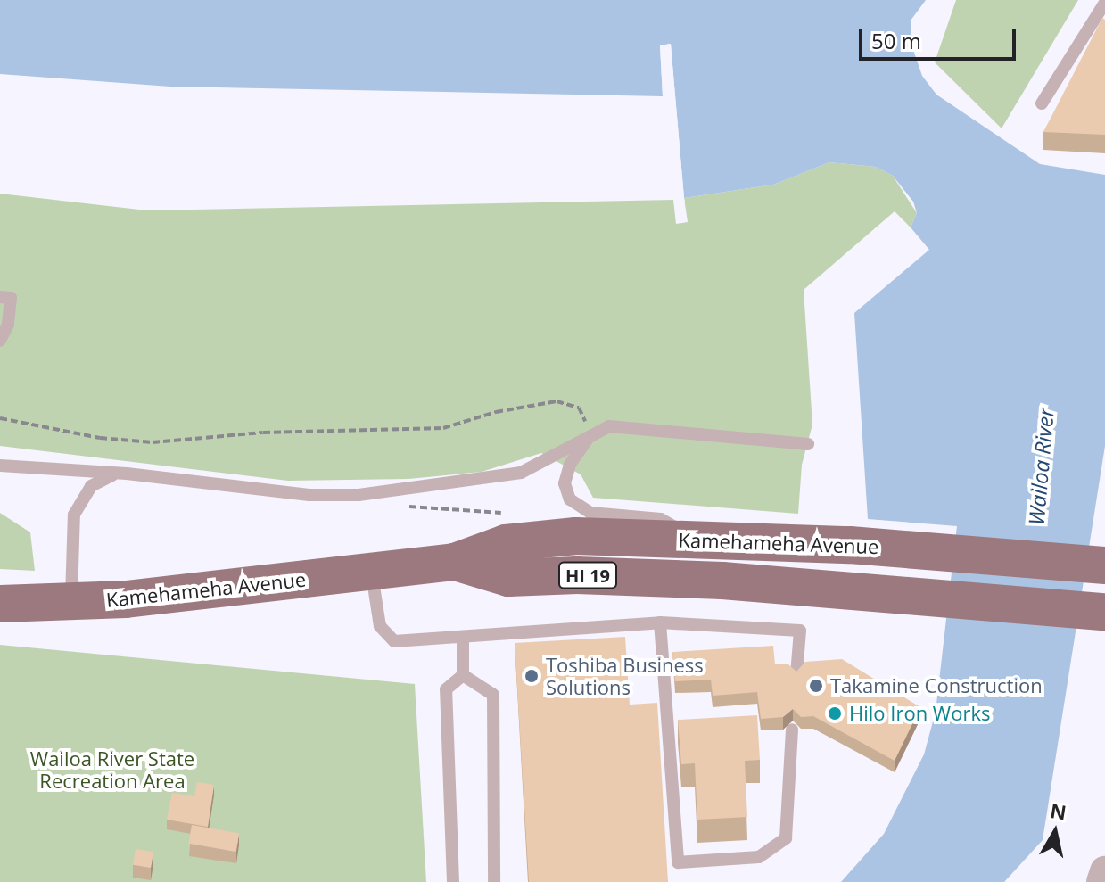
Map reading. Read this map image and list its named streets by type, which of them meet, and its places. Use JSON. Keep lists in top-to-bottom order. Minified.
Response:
{"streets":{"main road":["Kamehameha Avenue","HI 19"]},"water":["Wailoa River"],"parks":["Wailoa River State Recreation Area"],"places":["Toshiba Business Solutions","Takamine Construction","Hilo Iron Works"],"scale_bar":"50 m","north":"top"}
